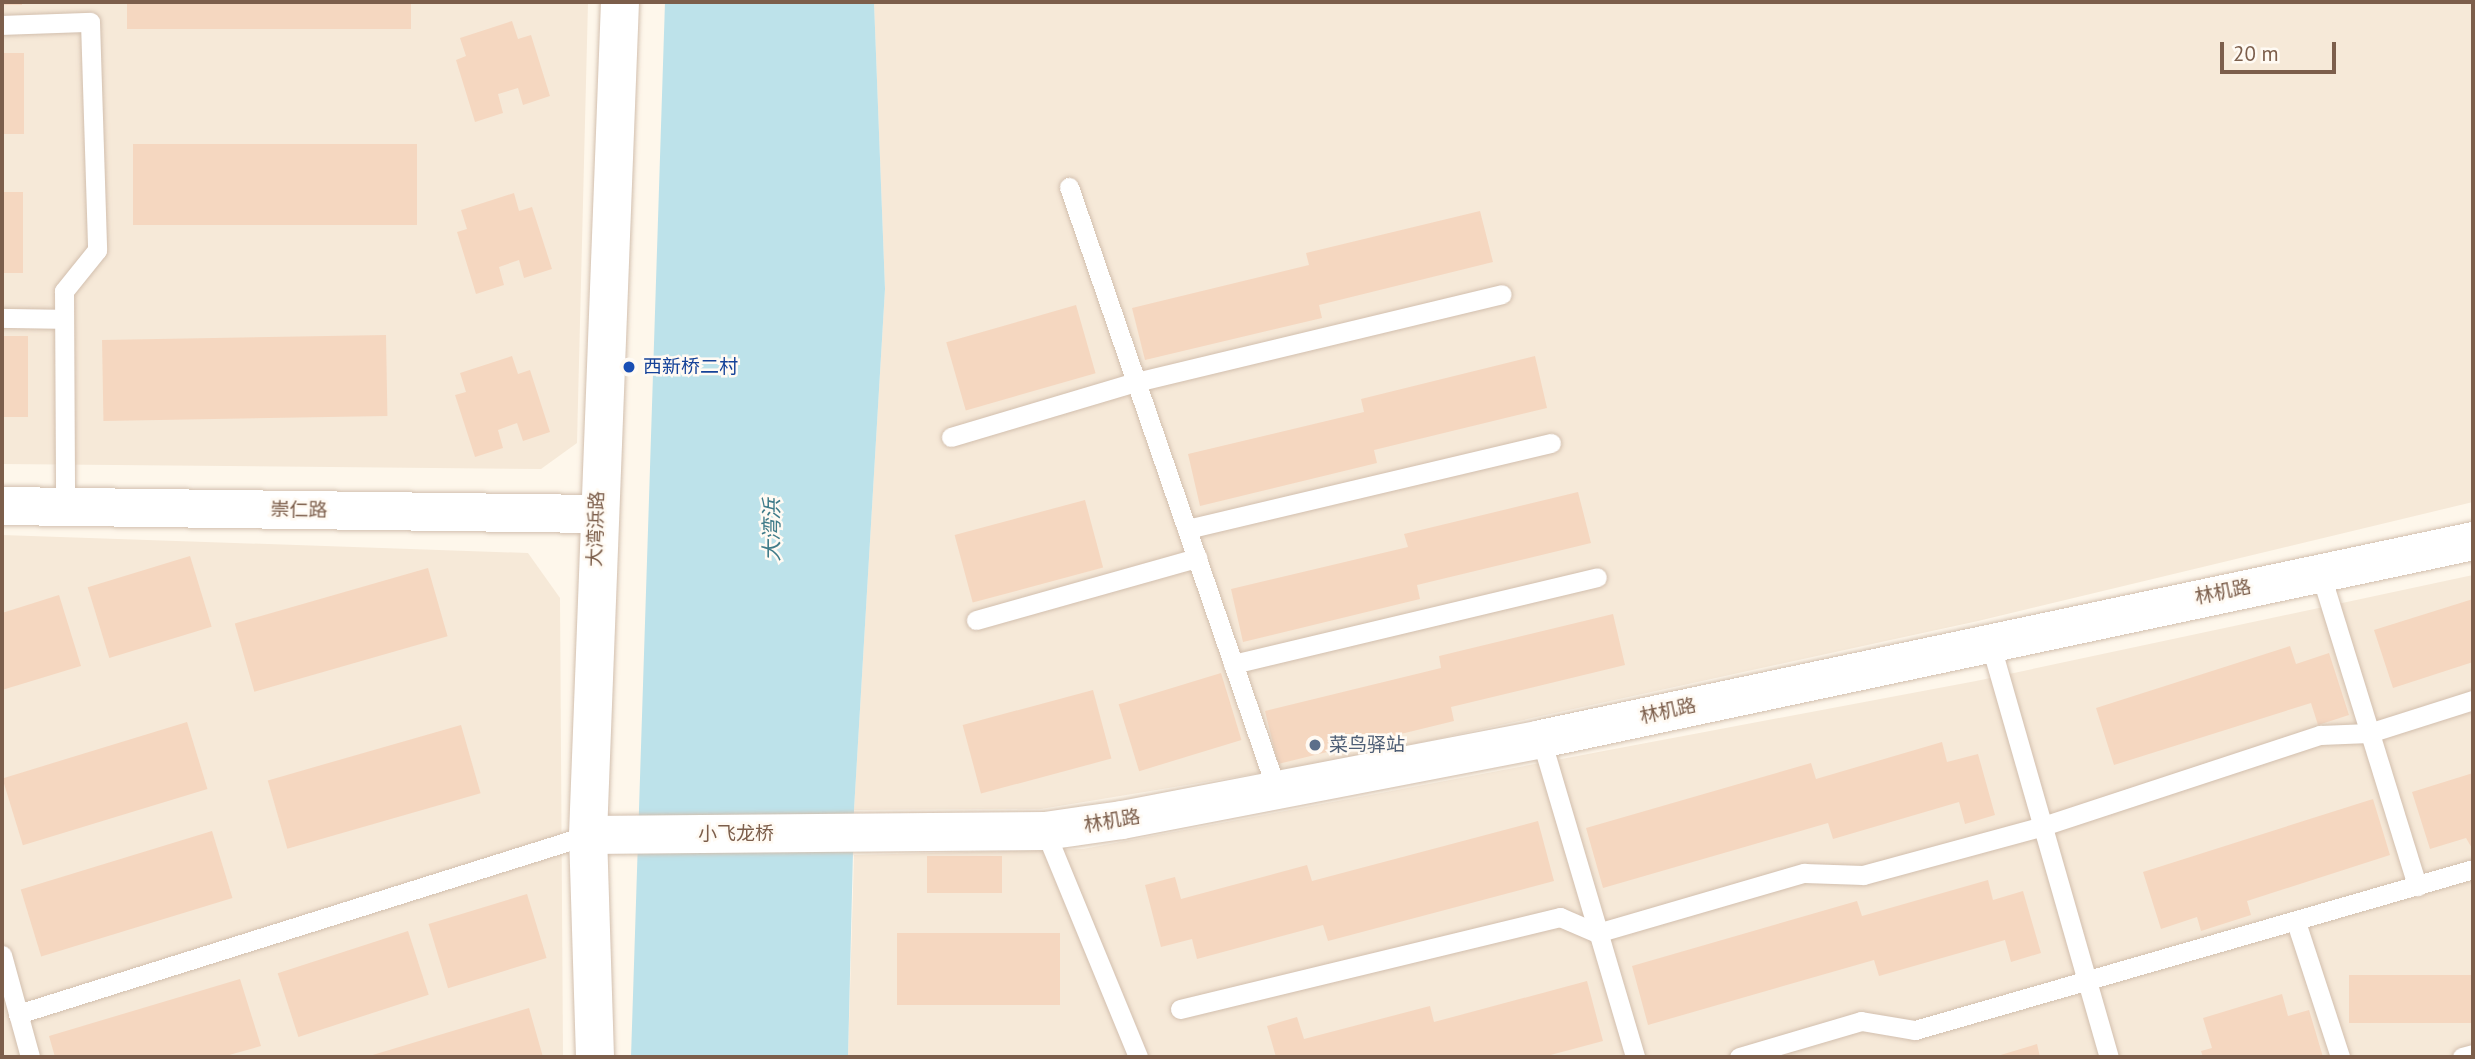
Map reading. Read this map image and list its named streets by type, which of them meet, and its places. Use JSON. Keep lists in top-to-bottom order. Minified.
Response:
{"streets":{"street":["崇仁路","大湾浜路","林机路","小飞龙桥"]},"crossings":[["崇仁路","大湾浜路"],["大湾浜路","小飞龙桥"],["林机路","小飞龙桥"]],"water":["大湾浜"],"places":["西新桥二村","菜鸟驿站"],"scale_bar":"20 m"}
